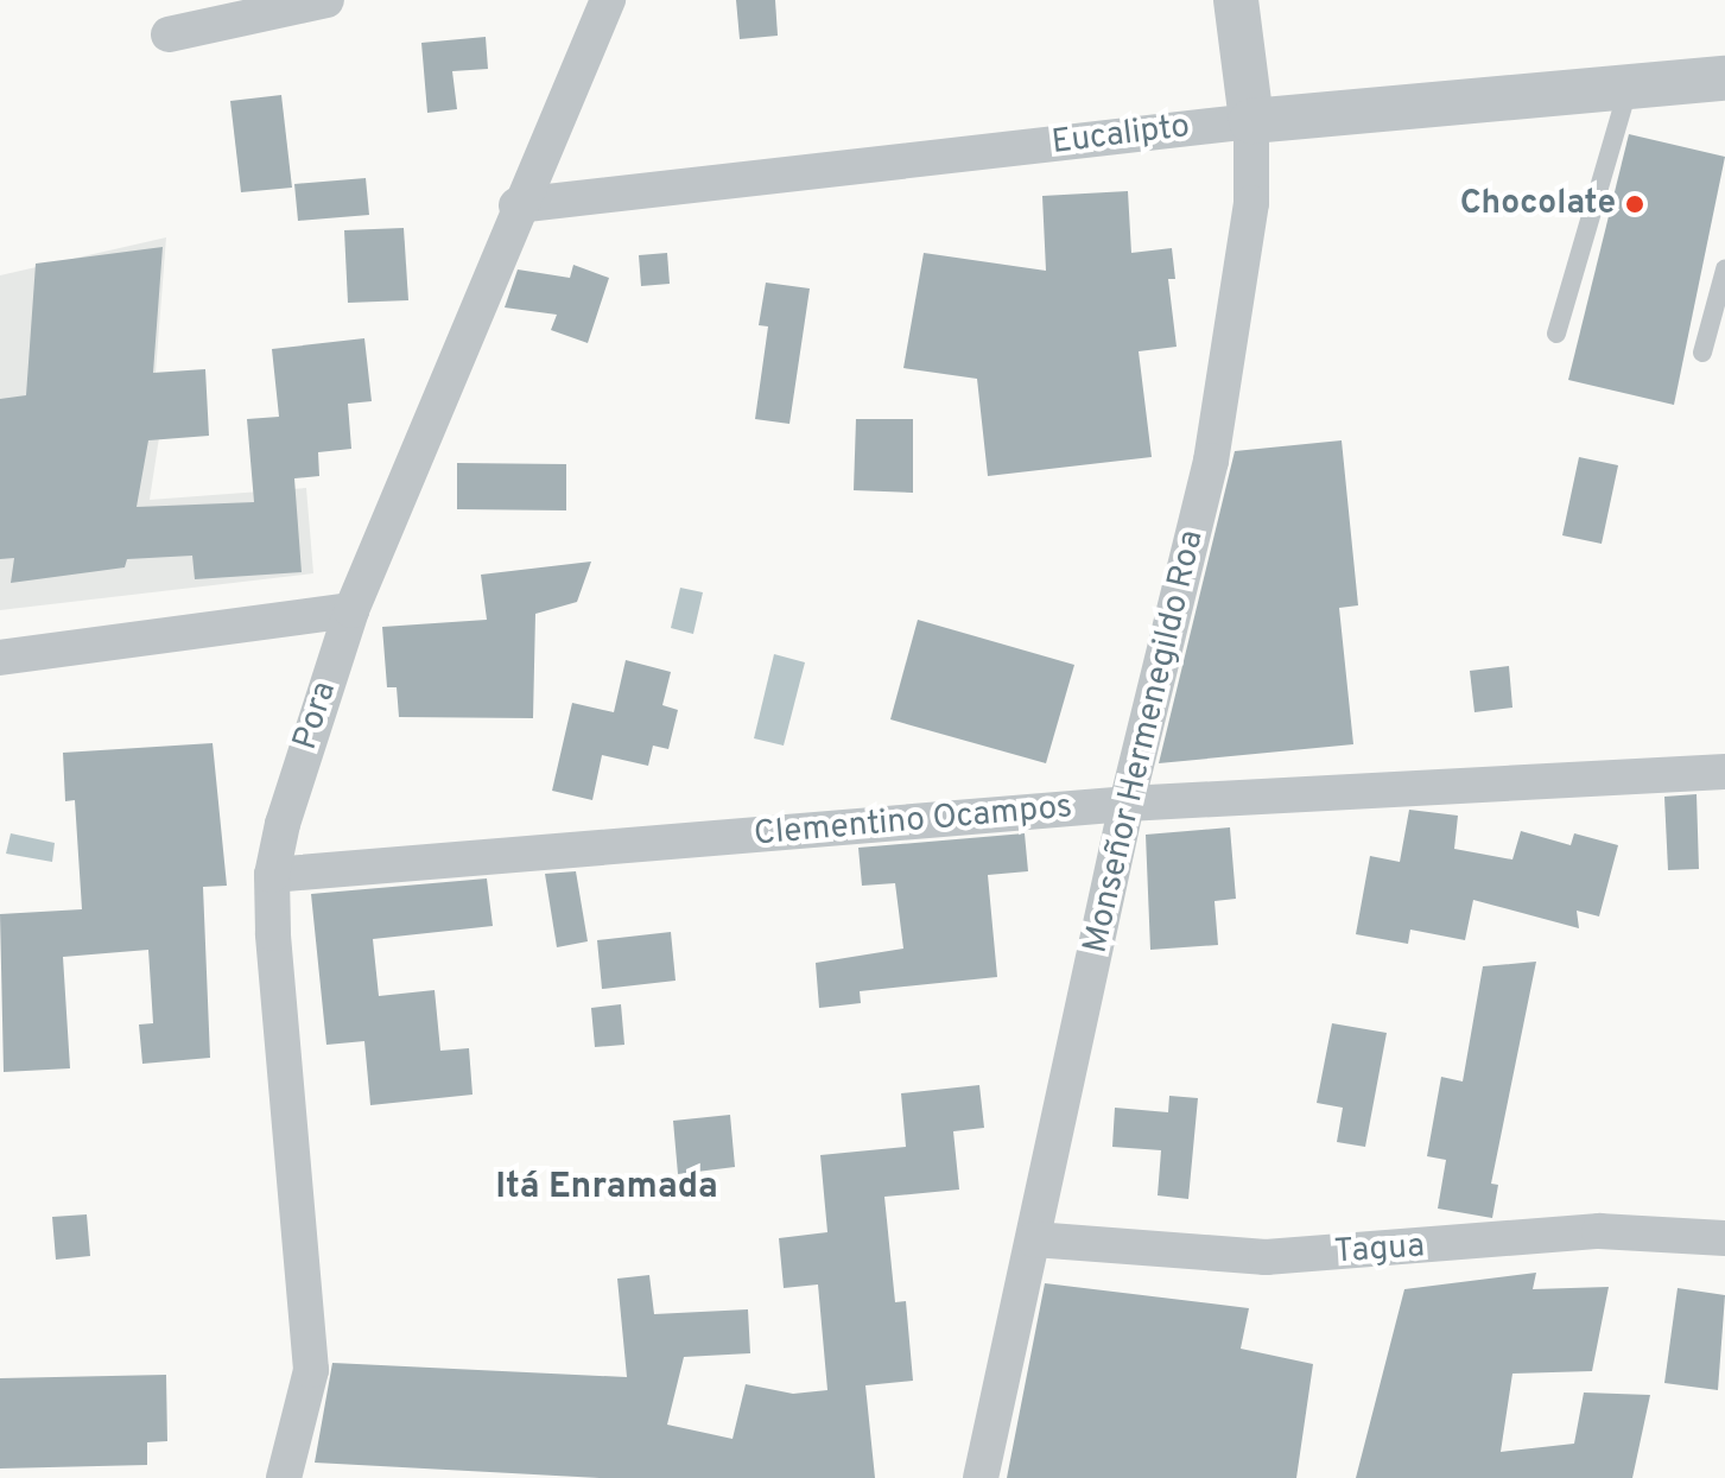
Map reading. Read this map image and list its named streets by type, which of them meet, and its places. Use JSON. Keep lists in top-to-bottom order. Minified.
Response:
{"streets":{"street":["Eucalipto","Pora","Monseñor Hermenegildo Roa","Clementino Ocampos","Tagua"]},"crossings":[["Eucalipto","Pora"],["Eucalipto","Monseñor Hermenegildo Roa"],["Pora","Clementino Ocampos"],["Monseñor Hermenegildo Roa","Clementino Ocampos"],["Monseñor Hermenegildo Roa","Tagua"]],"districts":["Itá Enramada"],"places":["Chocolate"]}
